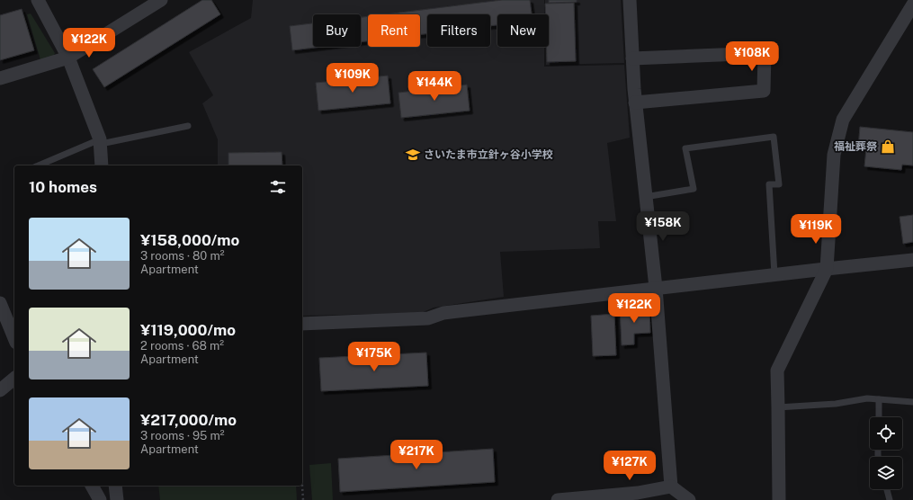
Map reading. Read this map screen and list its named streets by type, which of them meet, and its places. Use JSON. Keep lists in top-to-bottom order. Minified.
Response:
{"places":{"shop":["福祉葬祭"],"school or university":["さいたま市立針ヶ谷小学校"]},"page":{"chip":["Buy","Rent","Filters","New"],"price":["¥122K","¥108K","¥109K","¥144K","¥158K","¥119K","¥122K","¥175K","¥217K","¥127K"],"heading":"10 homes","list":[{"name":"¥158,000/mo","note":"3 rooms · 80 m² · Apartment"},{"name":"¥119,000/mo","note":"2 rooms · 68 m² · Apartment"},{"name":"¥217,000/mo","note":"3 rooms · 95 m² · Apartment"}]}}
